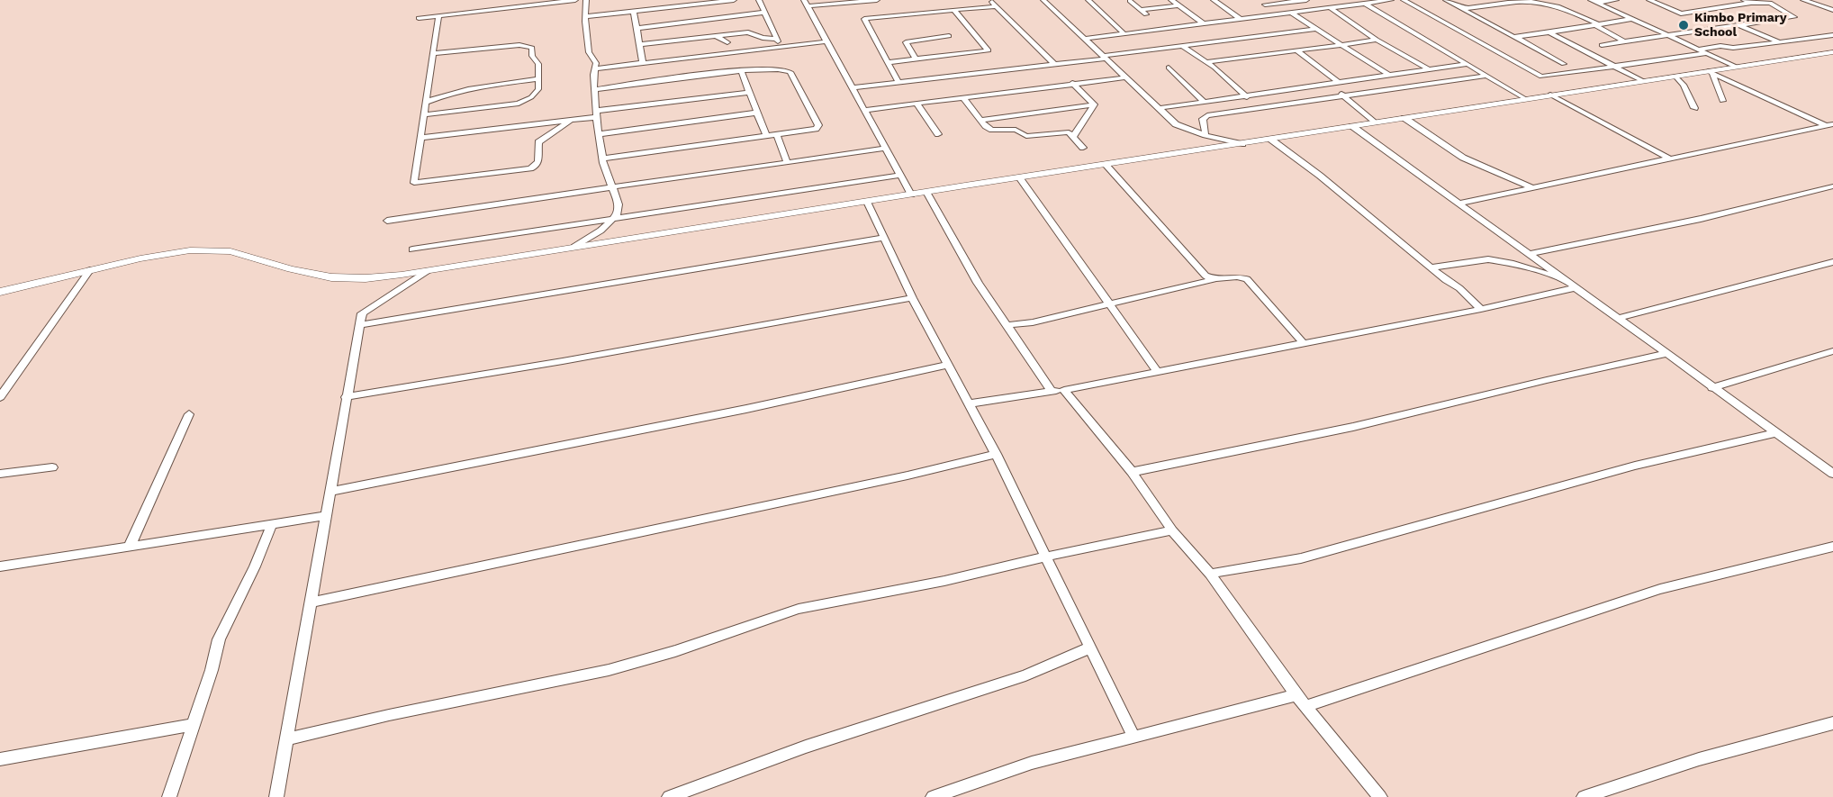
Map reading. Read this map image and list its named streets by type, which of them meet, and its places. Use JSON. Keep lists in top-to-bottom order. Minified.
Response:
{"places":["Kimbo Primary School"]}
